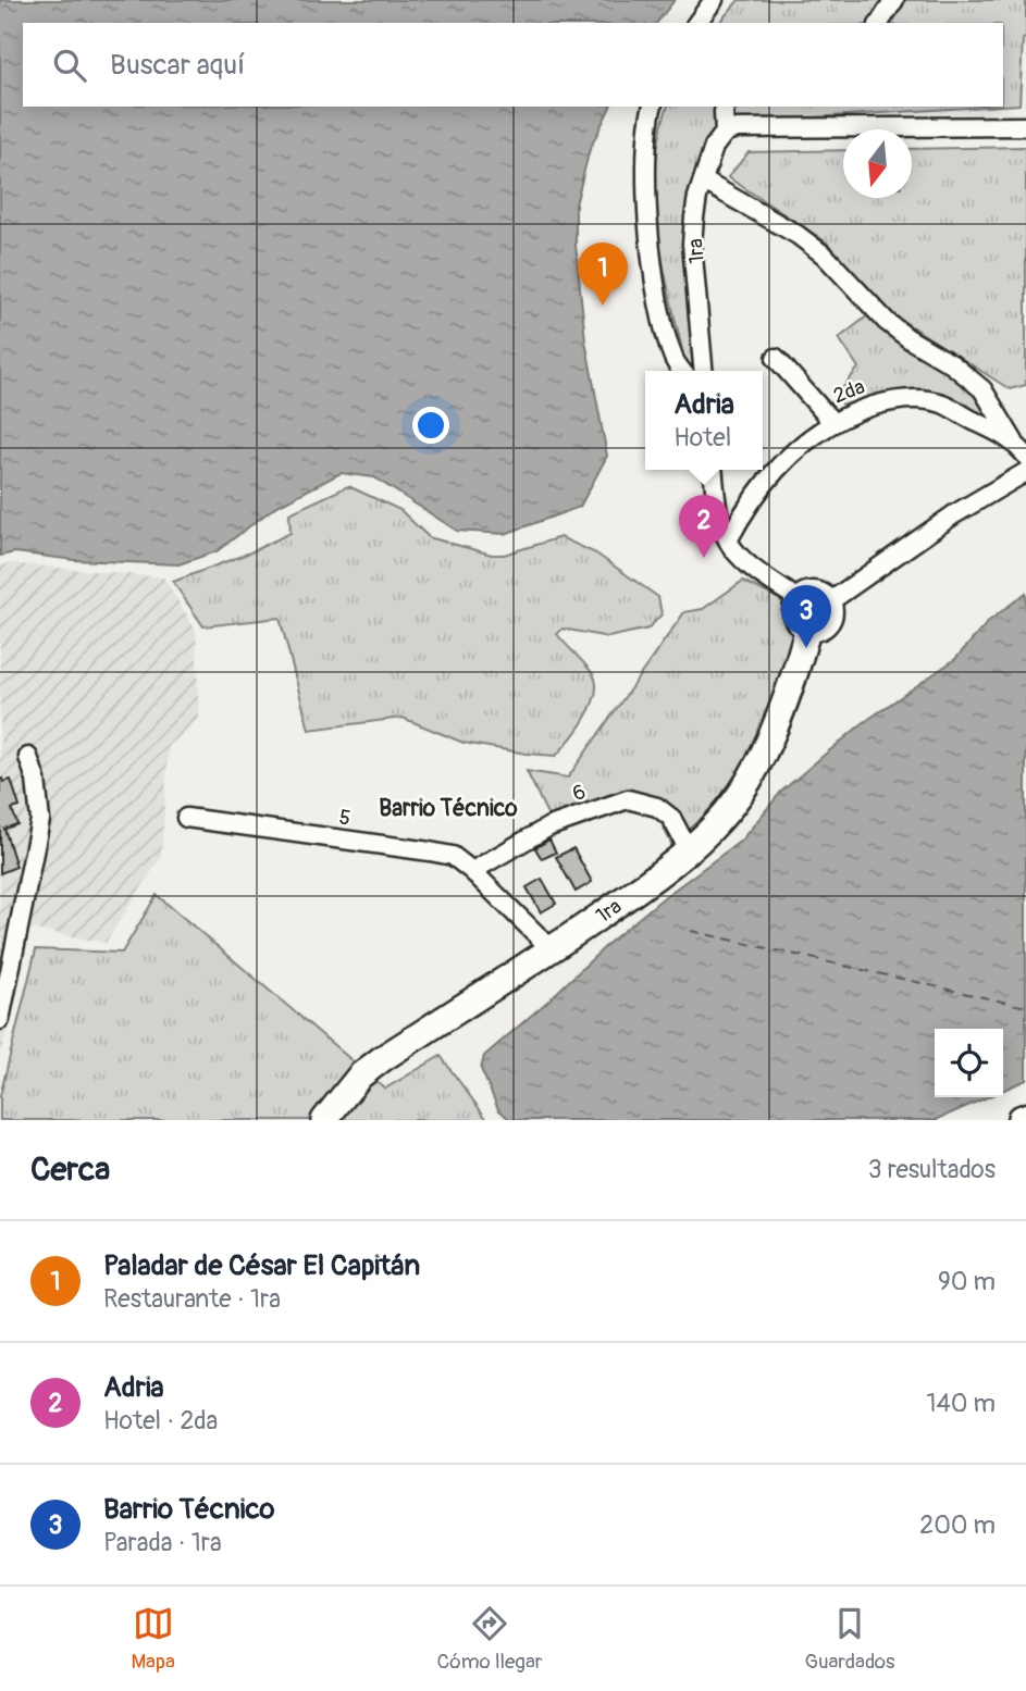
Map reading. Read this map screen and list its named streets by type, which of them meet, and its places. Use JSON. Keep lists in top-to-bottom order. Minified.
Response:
{"streets":{"street":["1ra","2da","6","5"]},"crossings":[["1ra","6"],["1ra","5"],["6","5"]],"districts":["Barrio Técnico"],"north":"bottom","page":{"search":"Buscar aquí","pins":["1","2","3"],"popup":["Adria","Hotel"],"heading":["Cerca","3 resultados"],"list":[{"mark":"1","name":"Paladar de César El Capitán","note":"Restaurante · 1ra","value":"90 m"},{"mark":"2","name":"Adria","note":"Hotel · 2da","value":"140 m"},{"mark":"3","name":"Barrio Técnico","note":"Parada · 1ra","value":"200 m"}],"nav":["Mapa","Cómo llegar","Guardados"]}}
